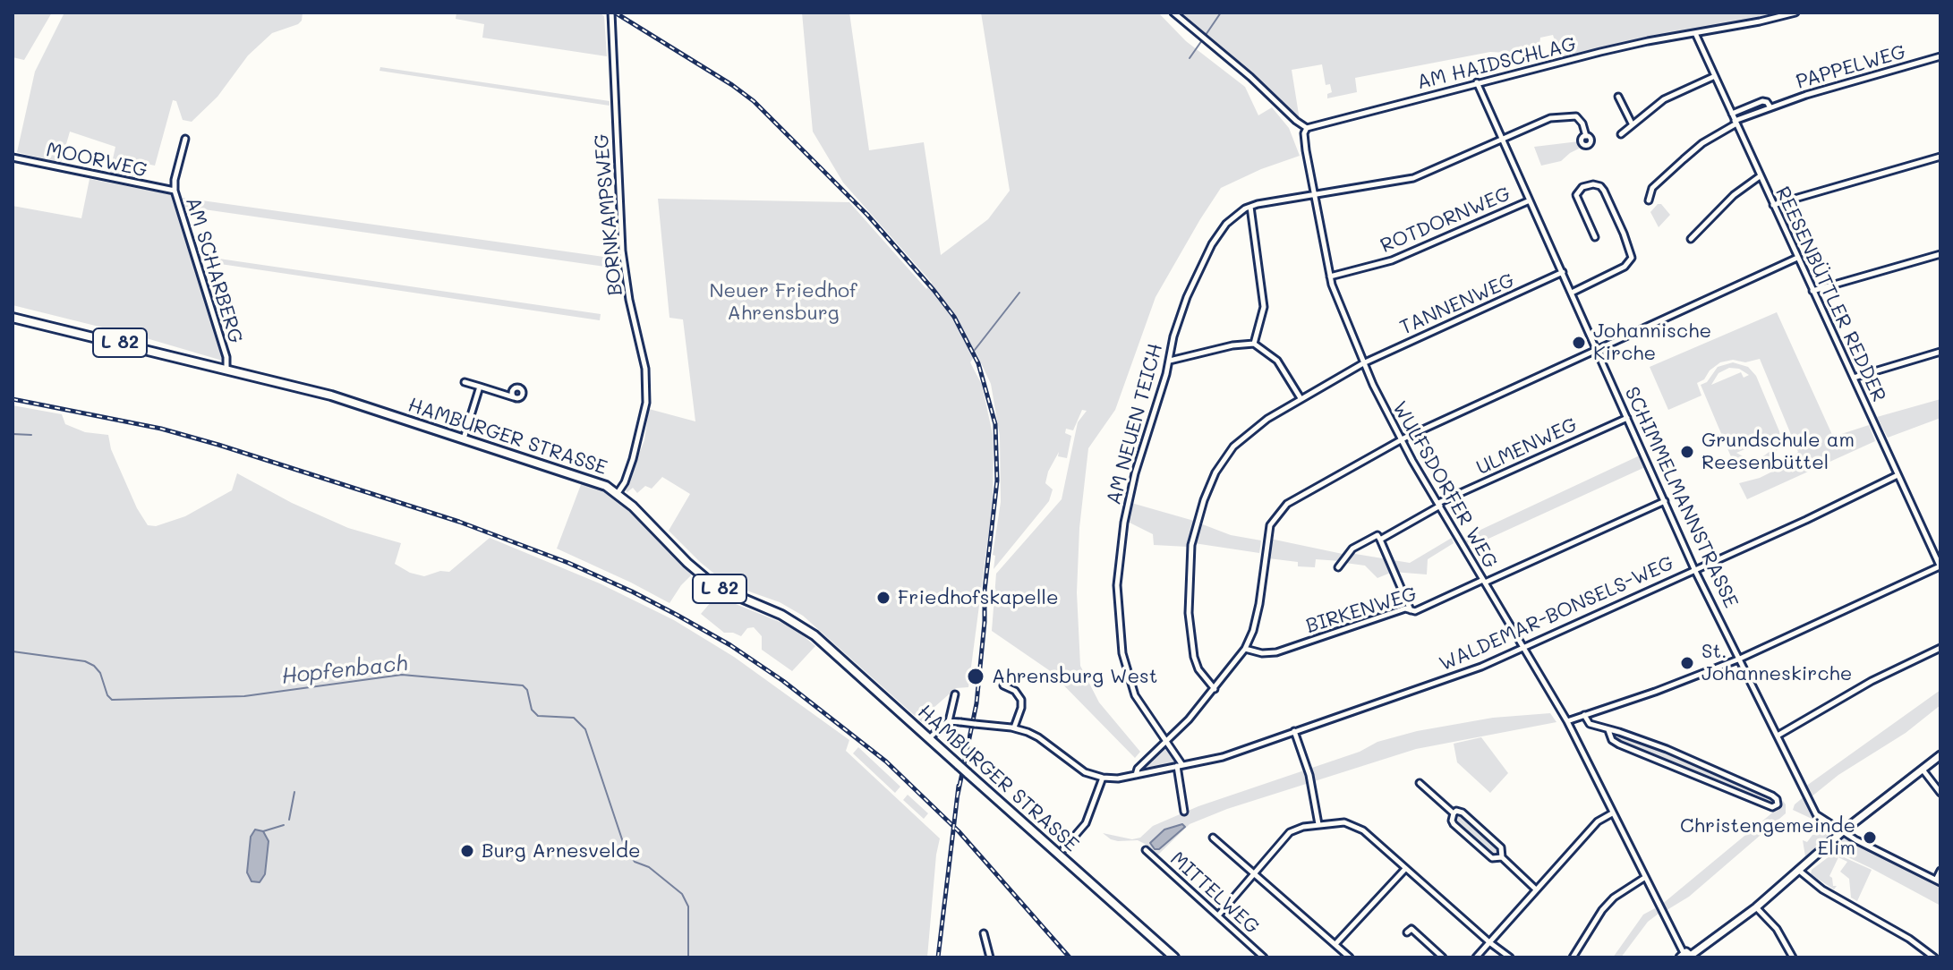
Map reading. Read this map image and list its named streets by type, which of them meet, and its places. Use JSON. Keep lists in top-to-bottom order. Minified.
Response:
{"streets":{"main road":["L 82","HAMBURGER STRASSE"],"street":["AM HAIDSCHLAG","PAPPELWEG","MOORWEG","BORNKAMPSWEG","ROTDORNWEG","AM SCHARBERG","REESENBÜTTLER REDDER","TANNENWEG","AM NEUEN TEICH","ULMENWEG","WULFSDORFER WEG","SCHIMMELMANNSTRASSE","BIRKENWEG","WALDEMAR-BONSELS-WEG","MITTELWEG"]},"crossings":[["AM HAIDSCHLAG","REESENBÜTTLER REDDER"],["AM HAIDSCHLAG","WULFSDORFER WEG"],["AM HAIDSCHLAG","SCHIMMELMANNSTRASSE"],["PAPPELWEG","REESENBÜTTLER REDDER"],["MOORWEG","AM SCHARBERG"],["BORNKAMPSWEG","HAMBURGER STRASSE"],["ROTDORNWEG","WULFSDORFER WEG"],["ROTDORNWEG","SCHIMMELMANNSTRASSE"],["AM SCHARBERG","HAMBURGER STRASSE"],["REESENBÜTTLER REDDER","WALDEMAR-BONSELS-WEG"],["TANNENWEG","WULFSDORFER WEG"],["TANNENWEG","SCHIMMELMANNSTRASSE"],["AM NEUEN TEICH","WULFSDORFER WEG"],["AM NEUEN TEICH","SCHIMMELMANNSTRASSE"],["AM NEUEN TEICH","WALDEMAR-BONSELS-WEG"],["ULMENWEG","WULFSDORFER WEG"],["ULMENWEG","SCHIMMELMANNSTRASSE"],["WULFSDORFER WEG","BIRKENWEG"],["WULFSDORFER WEG","WALDEMAR-BONSELS-WEG"],["SCHIMMELMANNSTRASSE","BIRKENWEG"],["SCHIMMELMANNSTRASSE","WALDEMAR-BONSELS-WEG"]],"water":["Hopfenbach"],"parks":["Neuer Friedhof Ahrensburg"],"places":["Johannische Kirche","Grundschule am Reesenbüttel","Friedhofskapelle","St. Johanneskirche","Ahrensburg West","Christengemeinde Elim","Burg Arnesvelde"]}
